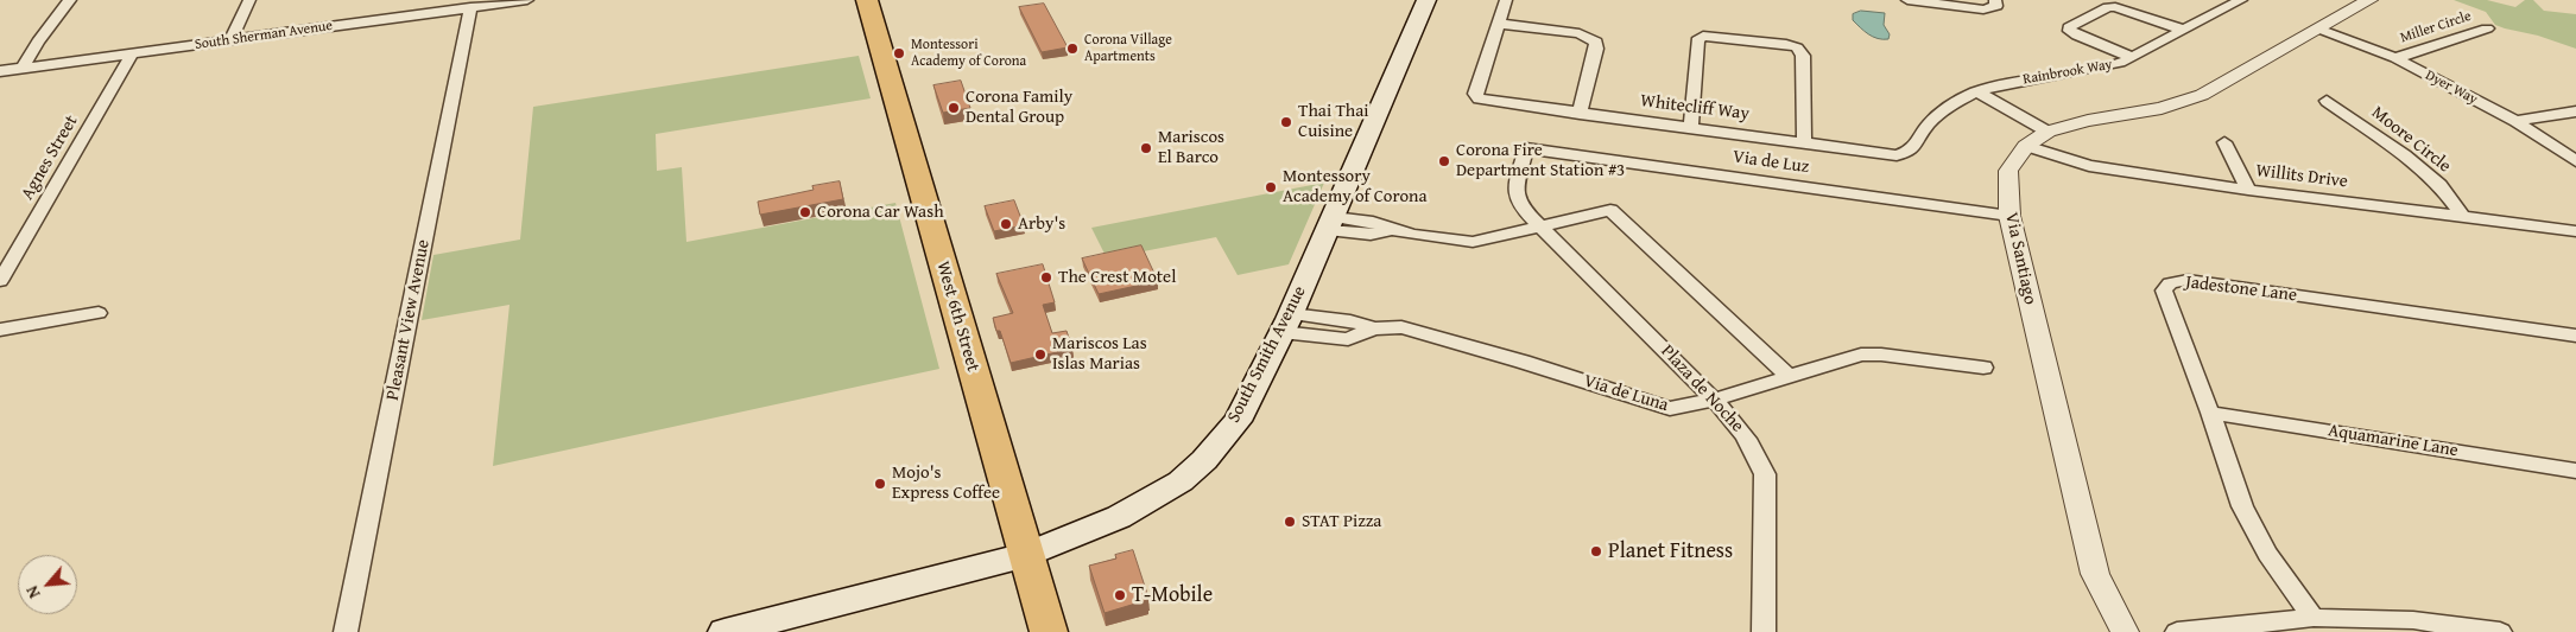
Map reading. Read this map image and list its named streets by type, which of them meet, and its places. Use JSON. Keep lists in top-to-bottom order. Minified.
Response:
{"streets":{"main road":["West 6th Street","South Smith Avenue"],"street":["Miller Circle","South Sherman Avenue","Rainbrook Way","Dyer Way","Whitecliff Way","Moore Circle","Agnes Street","Via de Luz","Willits Drive","Via Santiago","Jadestone Lane","Pleasant View Avenue","Plaza de Noche","Via de Luna","Aquamarine Lane"]},"crossings":[["Miller Circle","Dyer Way"],["South Sherman Avenue","Agnes Street"],["South Sherman Avenue","Pleasant View Avenue"],["Rainbrook Way","Whitecliff Way"],["Dyer Way","Via Santiago"],["Moore Circle","Willits Drive"],["Via de Luz","Via Santiago"],["Via de Luz","Plaza de Noche"],["Willits Drive","Via Santiago"],["Jadestone Lane","Aquamarine Lane"],["West 6th Street","South Smith Avenue"],["South Smith Avenue","Via de Luna"],["Plaza de Noche","Via de Luna"]],"places":["Corona Village Apartments","Montessori Academy of Corona","Corona Family Dental Group","Thai Thai Cuisine","Mariscos El Barco","Corona Fire Department Station #3","Montessory Academy of Corona","Corona Car Wash","Arby's","The Crest Motel","Mariscos Las Islas Marias","Mojo's Express Coffee","STAT Pizza","Planet Fitness","T-Mobile"],"north":"bottom left"}
